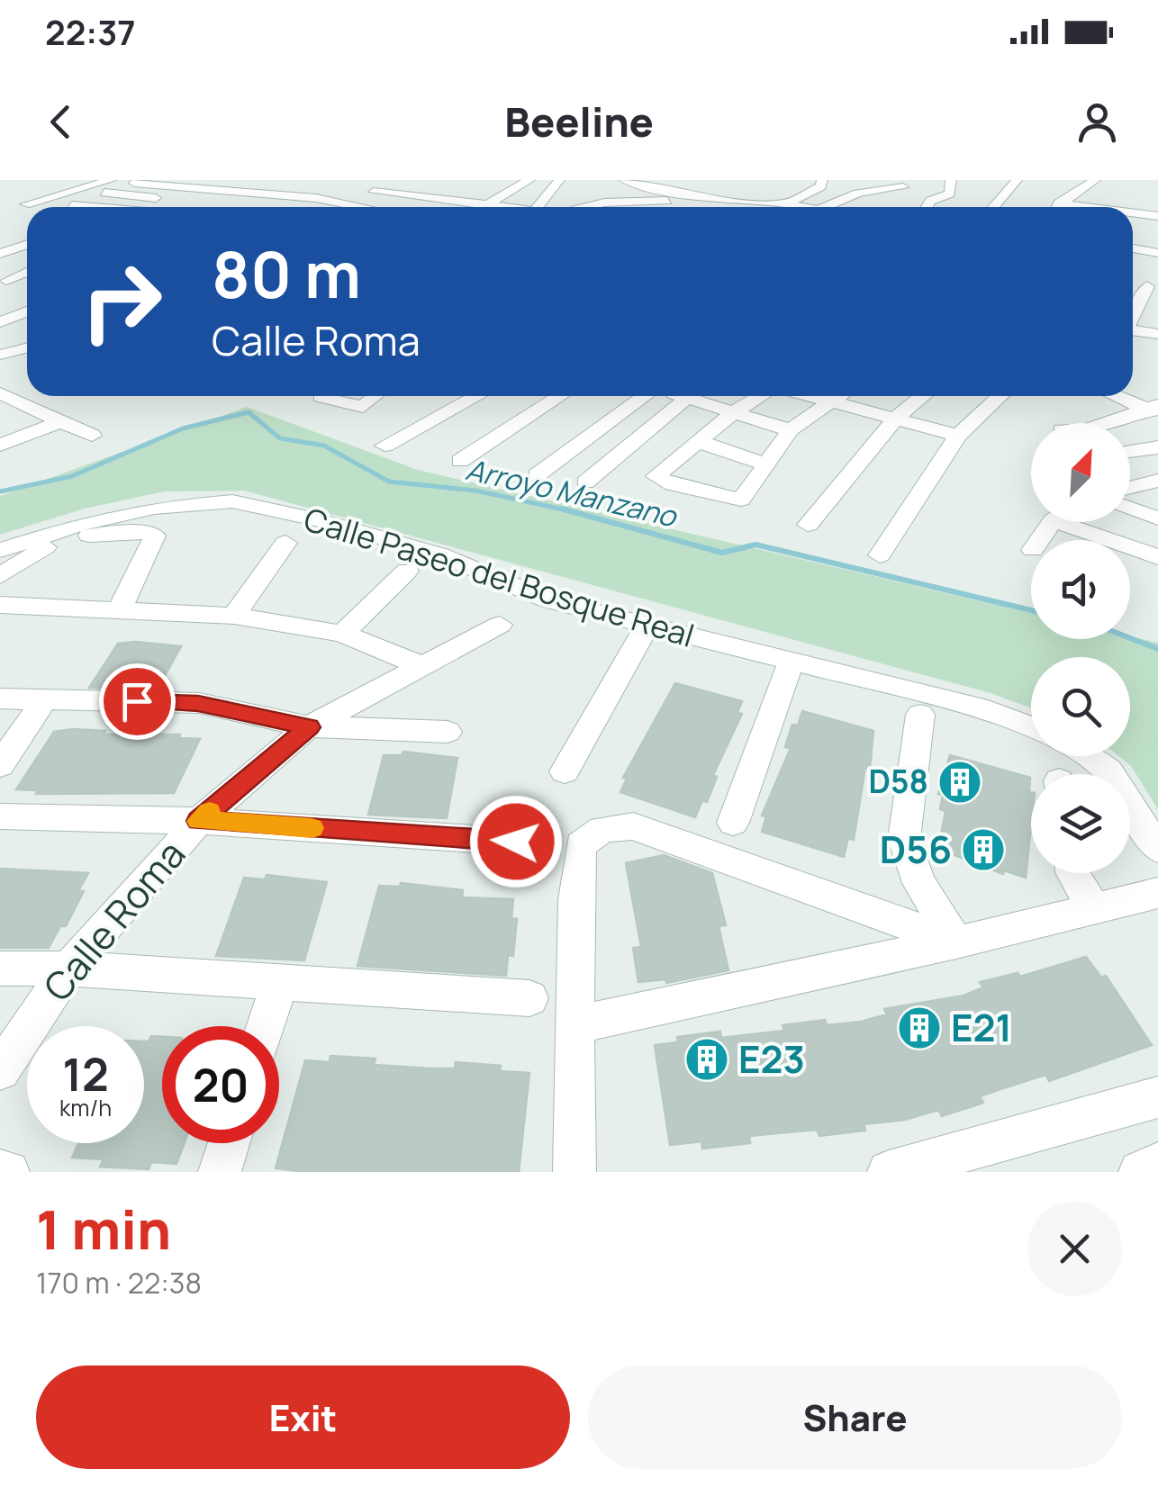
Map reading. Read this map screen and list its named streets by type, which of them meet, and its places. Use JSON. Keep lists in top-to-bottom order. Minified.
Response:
{"streets":{"street":["Calle Paseo del Bosque Real","Calle Roma"]},"water":["Arroyo Manzano"],"places":{"building":["D58","D56","E21","E23"]},"north":"top right","page":{"status":"22:37","header":"Beeline","turn":["80 m","Calle Roma"],"speed":"12 km/h","limit":"20","heading":["1 min","170 m · 22:38"],"buttons":["Exit","Share"]}}
